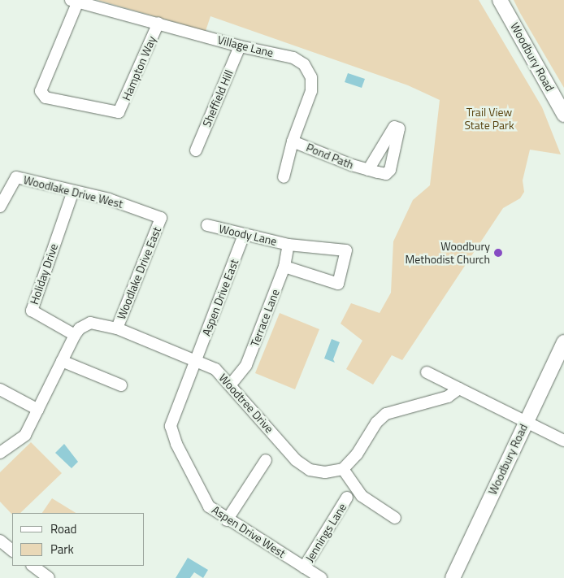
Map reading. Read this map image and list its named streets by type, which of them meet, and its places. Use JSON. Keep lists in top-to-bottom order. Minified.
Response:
{"streets":{"main road":["Woodbury Road"],"street":["Village Lane","Hampton Way","Sheffield Hill","Pond Path","Woodlake Drive West","Woody Lane","Woodlake Drive East","Holiday Drive","Aspen Drive East","Terrace Lane","Woodtree Drive","Aspen Drive West","Jennings Lane"]},"crossings":[["Village Lane","Hampton Way"],["Village Lane","Sheffield Hill"],["Village Lane","Pond Path"],["Woodlake Drive West","Woodlake Drive East"],["Woodlake Drive West","Holiday Drive"],["Woody Lane","Aspen Drive East"],["Woody Lane","Terrace Lane"],["Woodlake Drive East","Woodtree Drive"],["Holiday Drive","Woodtree Drive"],["Aspen Drive East","Woodtree Drive"],["Aspen Drive East","Aspen Drive West"],["Terrace Lane","Woodtree Drive"],["Woodtree Drive","Aspen Drive West"],["Aspen Drive West","Jennings Lane"]],"parks":["Trail View State Park"],"places":["Woodbury Methodist Church"],"legend":["Road","Park"]}
